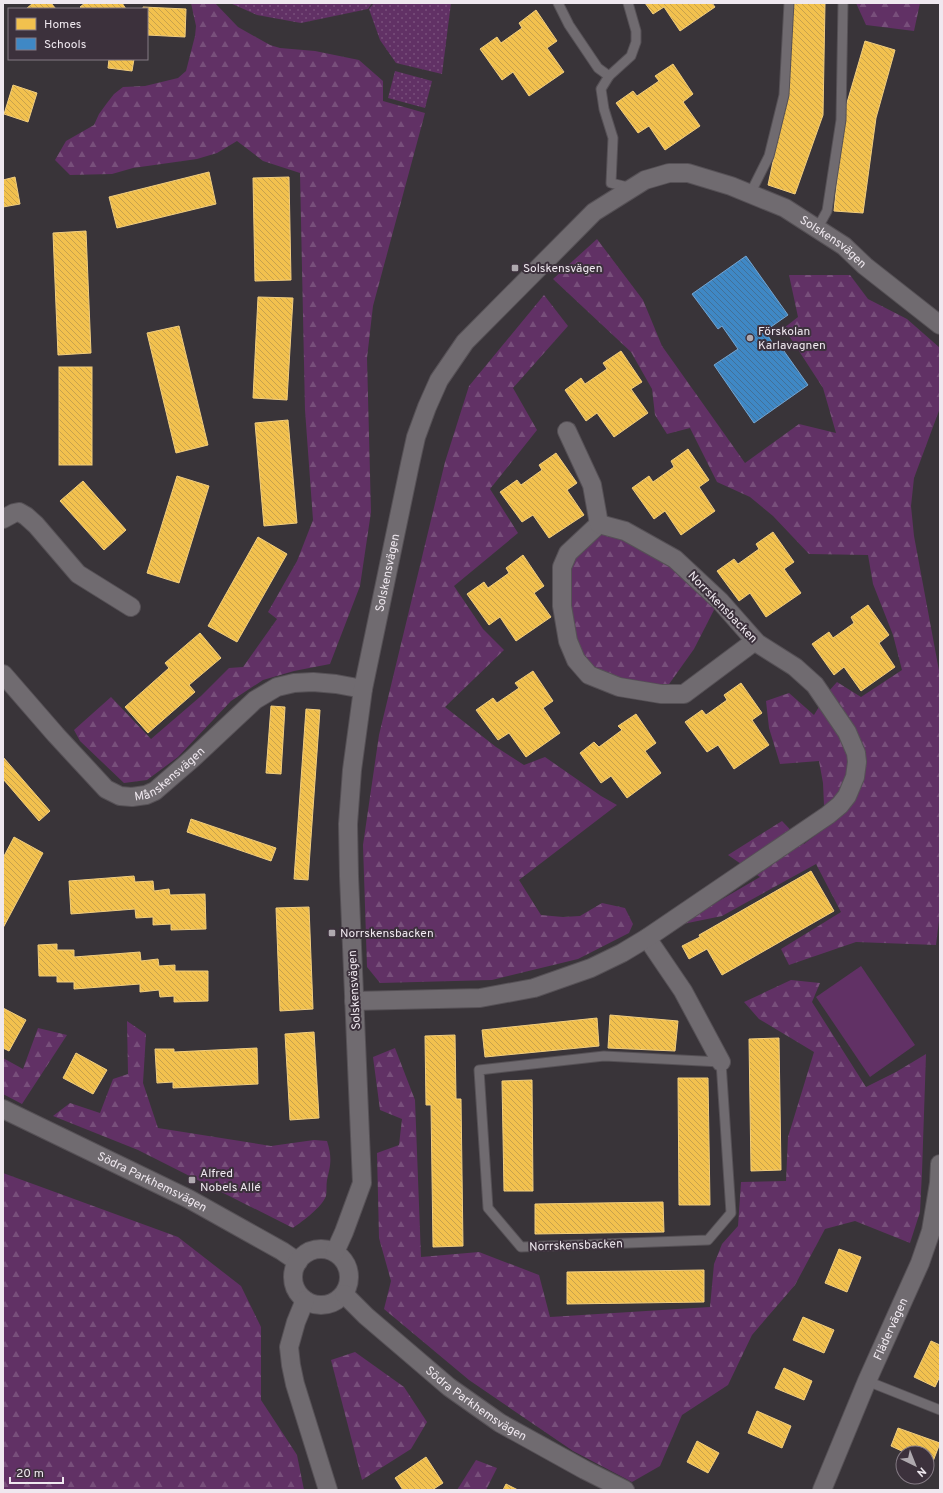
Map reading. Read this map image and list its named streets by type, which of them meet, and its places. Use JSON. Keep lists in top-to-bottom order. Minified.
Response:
{"streets":{"street":["Solskensvägen","Norrskensbacken","Månskensvägen","Södra Parkhemsvägen","Flädervägen"]},"crossings":[["Solskensvägen","Norrskensbacken"],["Solskensvägen","Månskensvägen"],["Solskensvägen","Södra Parkhemsvägen"]],"places":{"transit":["Solskensvägen","Norrskensbacken","Alfred Nobels Allé"],"other":["Förskolan Karlavagnen"]},"legend":["Homes","Schools"],"scale_bar":"20 m","north":"bottom right"}
